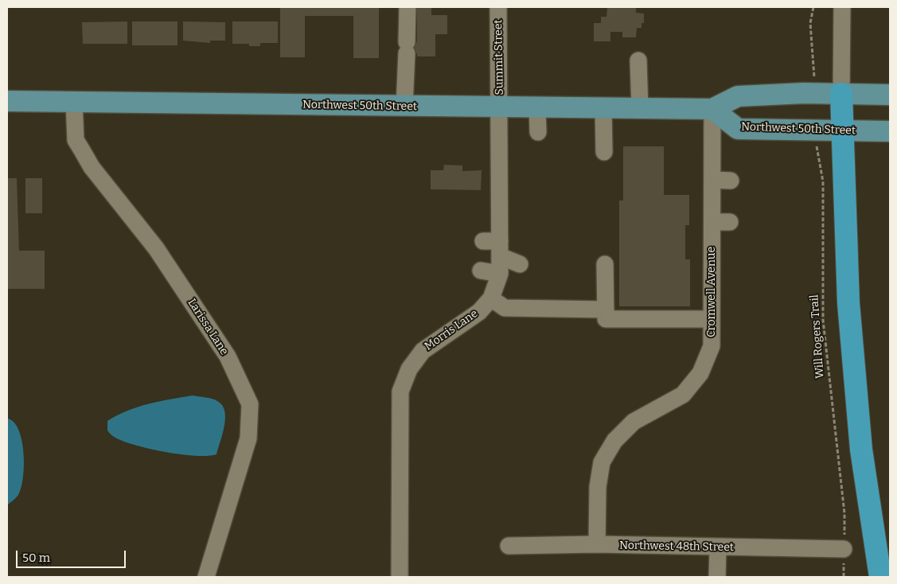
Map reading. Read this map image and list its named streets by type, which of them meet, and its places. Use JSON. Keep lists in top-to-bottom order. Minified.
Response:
{"streets":{"main road":["Northwest 50th Street"],"street":["Summit Street","Cromwell Avenue","Larissa Lane","Morris Lane","Northwest 48th Street"],"path":["Will Rogers Trail"]},"crossings":[["Summit Street","Northwest 50th Street"],["Summit Street","Morris Lane"],["Northwest 50th Street","Cromwell Avenue"],["Northwest 50th Street","Larissa Lane"],["Northwest 50th Street","Morris Lane"],["Cromwell Avenue","Northwest 48th Street"]],"scale_bar":"50 m"}
